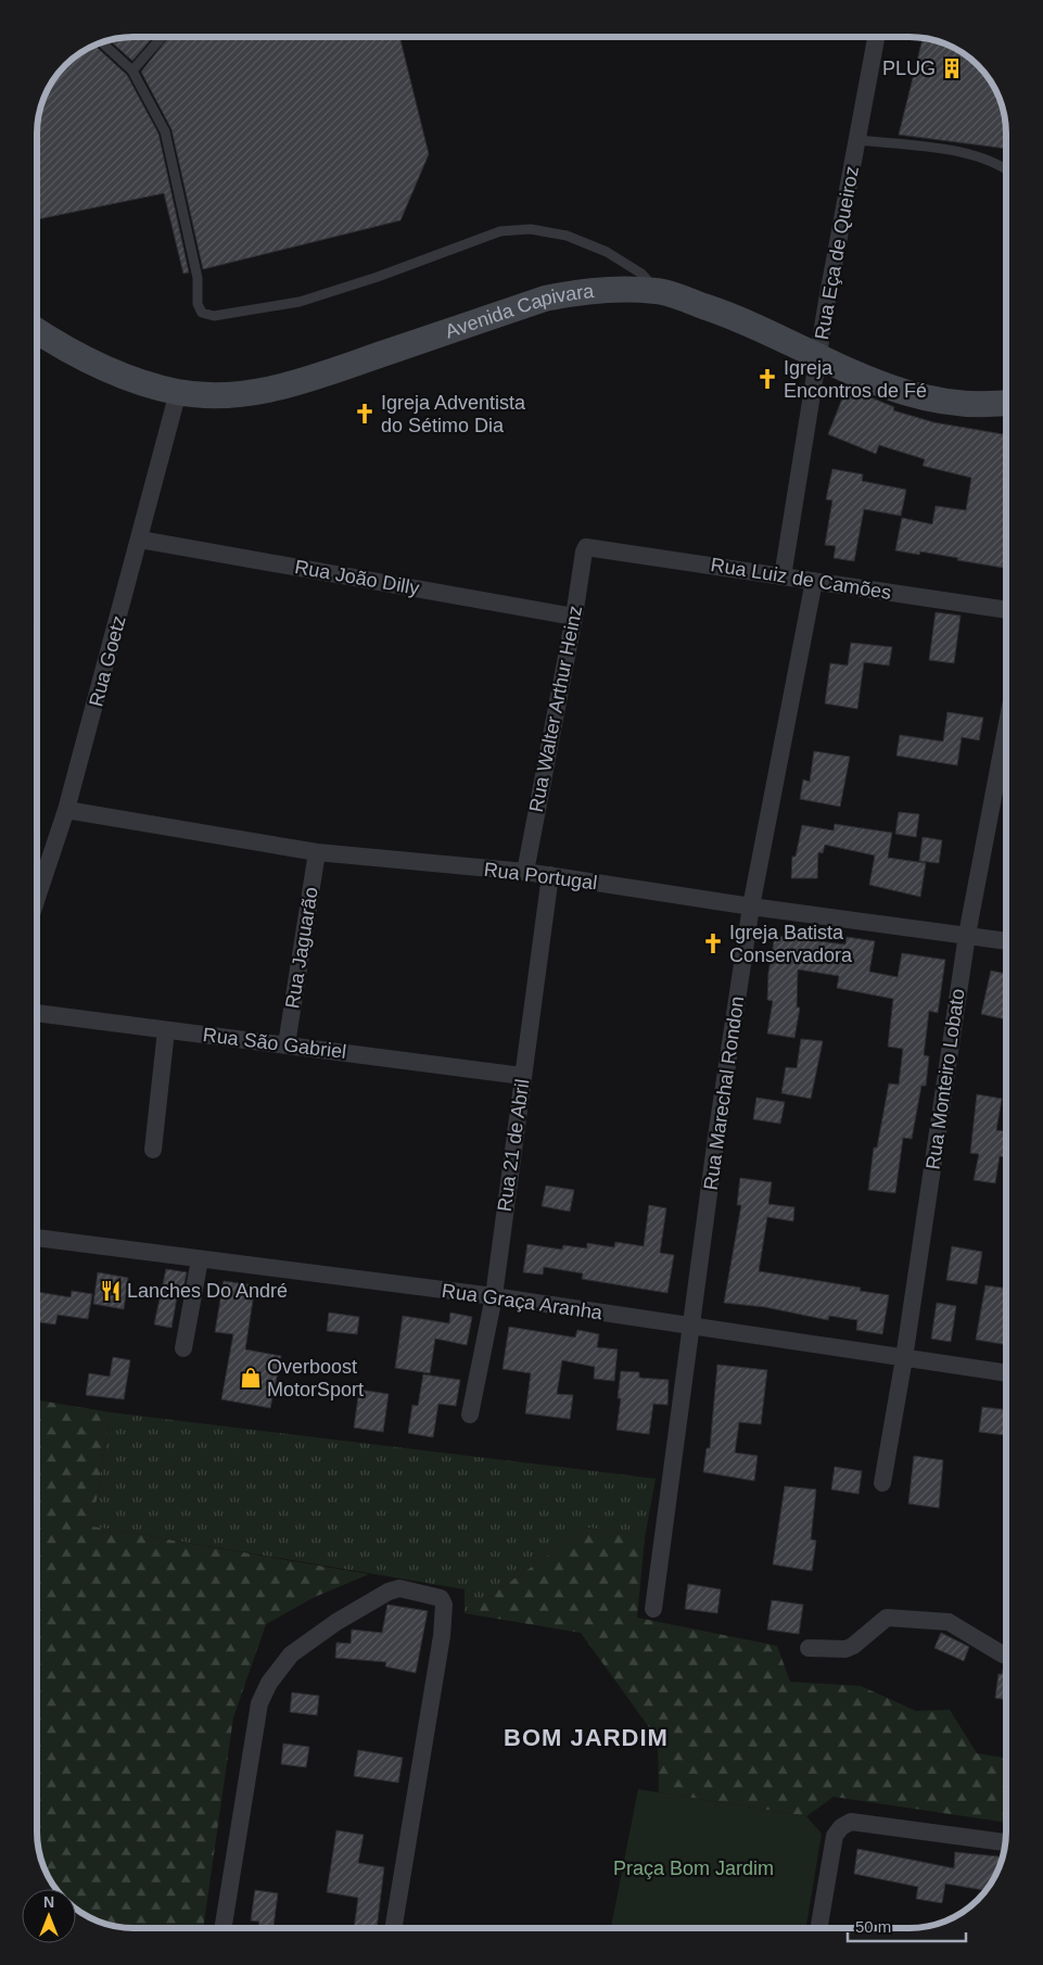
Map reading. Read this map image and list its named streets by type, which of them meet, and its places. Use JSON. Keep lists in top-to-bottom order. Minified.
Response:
{"streets":{"main road":["Avenida Capivara"],"street":["Rua Eça de Queiroz","Rua João Dilly","Rua Luiz de Camões","Rua Goetz","Rua Walter Arthur Heinz","Rua Portugal","Rua Jaguarão","Rua São Gabriel","Rua Monteiro Lobato","Rua Marechal Rondon","Rua 21 de Abril","Rua Graça Aranha"]},"crossings":[["Rua Eça de Queiroz","Avenida Capivara"],["Rua Eça de Queiroz","Rua Luiz de Camões"],["Avenida Capivara","Rua Goetz"],["Rua João Dilly","Rua Goetz"],["Rua João Dilly","Rua Walter Arthur Heinz"],["Rua Luiz de Camões","Rua Walter Arthur Heinz"],["Rua Luiz de Camões","Rua Marechal Rondon"],["Rua Goetz","Rua Portugal"],["Rua Walter Arthur Heinz","Rua Portugal"],["Rua Portugal","Rua Jaguarão"],["Rua Portugal","Rua Monteiro Lobato"],["Rua Portugal","Rua Marechal Rondon"],["Rua Portugal","Rua 21 de Abril"],["Rua Jaguarão","Rua São Gabriel"],["Rua São Gabriel","Rua 21 de Abril"],["Rua Monteiro Lobato","Rua Graça Aranha"],["Rua Marechal Rondon","Rua Graça Aranha"],["Rua 21 de Abril","Rua Graça Aranha"]],"districts":["BOM JARDIM"],"parks":["Praça Bom Jardim"],"places":{"building":["PLUG"],"church":["Igreja Encontros de Fé","Igreja Adventista do Sétimo Dia","Igreja Batista Conservadora"],"restaurant":["Lanches Do André"],"shop":["Overboost MotorSport"]},"scale_bar":"50 m","north":"top"}
